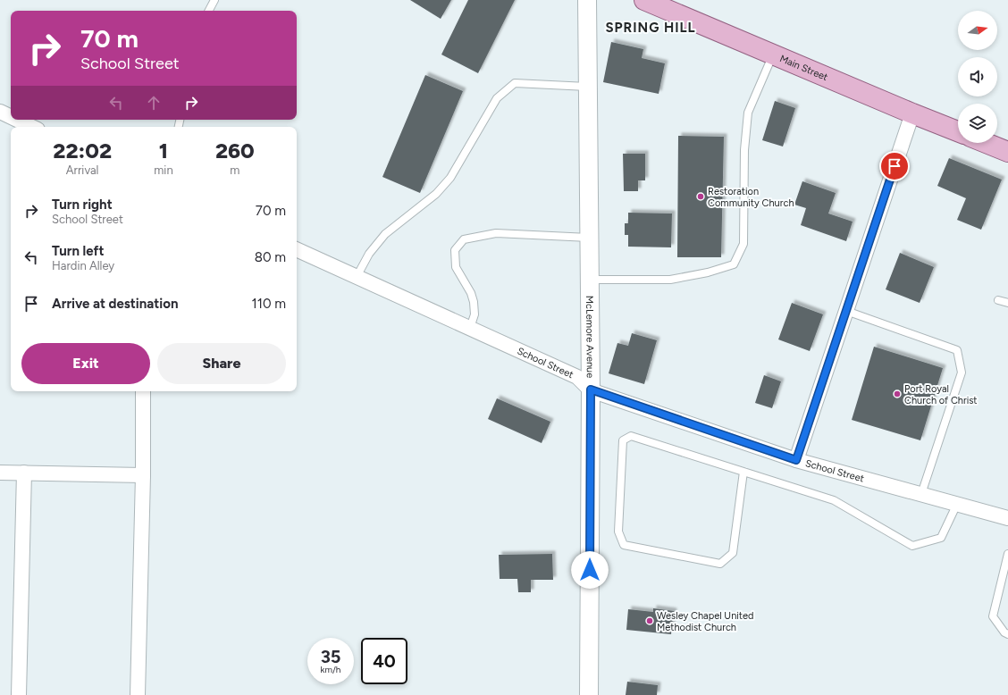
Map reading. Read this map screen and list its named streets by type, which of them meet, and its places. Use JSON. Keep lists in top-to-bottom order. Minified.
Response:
{"streets":{"main road":["Main Street"],"street":["McLemore Avenue","School Street"]},"crossings":[["McLemore Avenue","School Street"]],"districts":["SPRING HILL"],"places":["Restoration Community Church","Port Royal Church of Christ","Wesley Chapel United Methodist Church"],"north":"right","page":{"turn":["70 m","School Street"],"eta":["22:02","Arrival","1","min","260","m"],"list":[{"name":"Turn right","note":"School Street","value":"70 m"},{"name":"Turn left","note":"Hardin Alley","value":"80 m"},{"name":"Arrive at destination","value":"110 m"}],"buttons":["Exit","Share"],"speed":"35 km/h","limit":"40"}}
